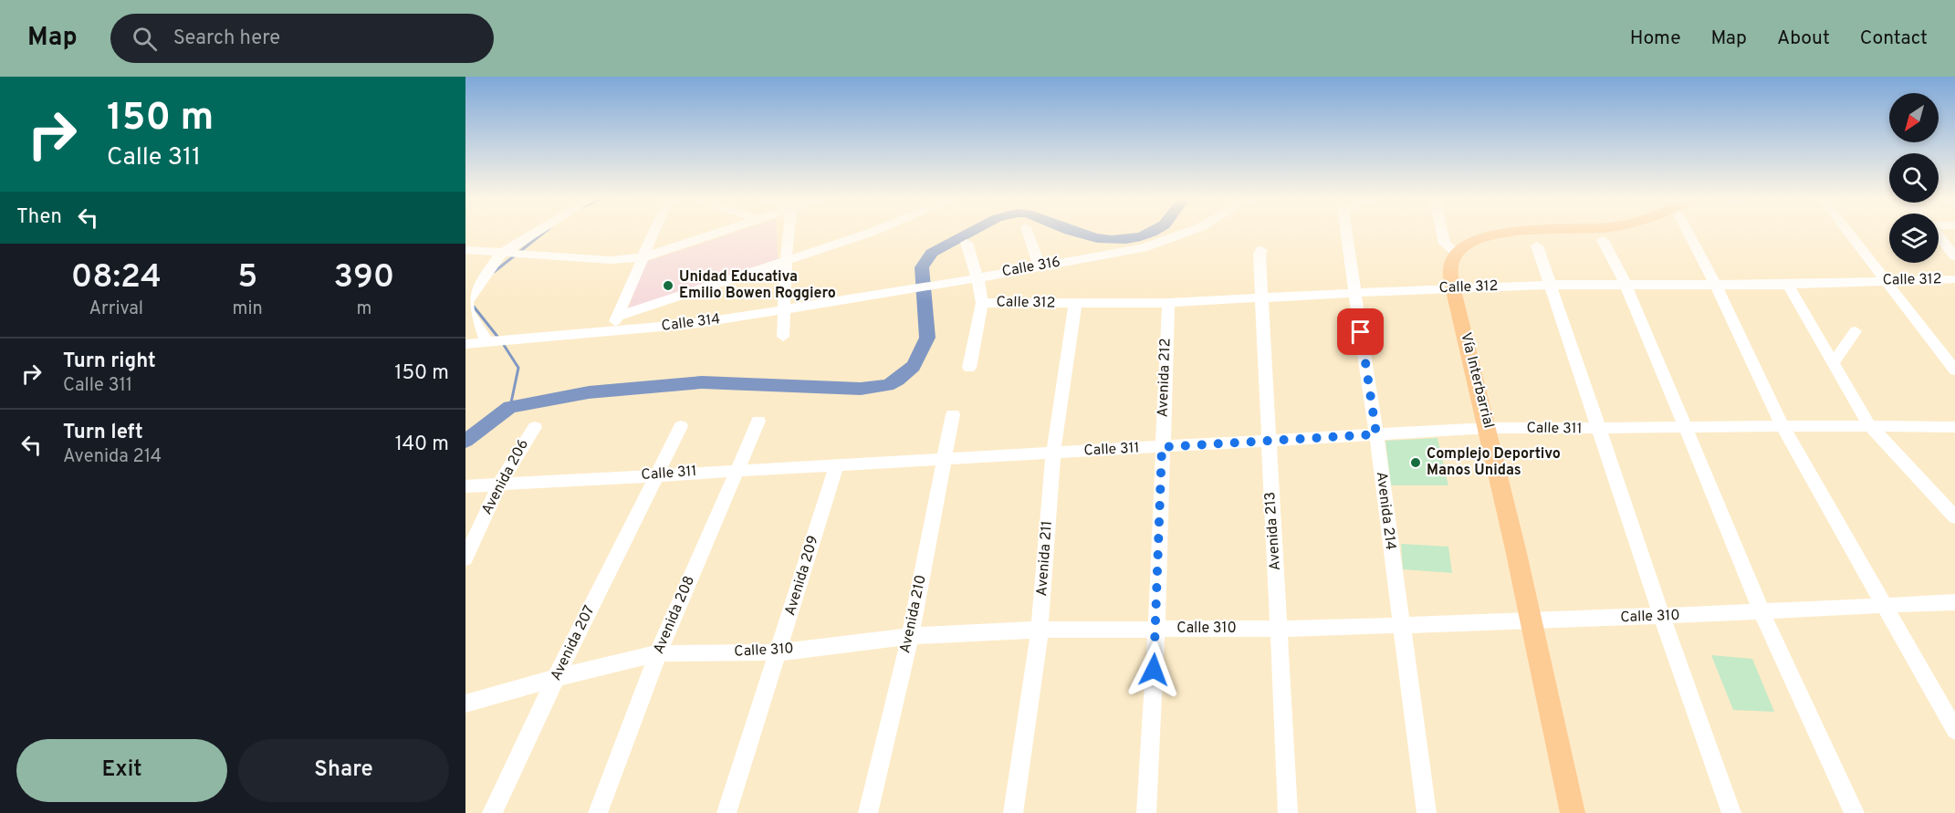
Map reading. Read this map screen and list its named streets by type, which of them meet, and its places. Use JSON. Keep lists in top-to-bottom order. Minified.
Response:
{"streets":{"main road":["Vía Interbarrial"],"street":["Calle 316","Calle 312","Calle 314","Avenida 212","Calle 311","Avenida 206","Avenida 214","Avenida 213","Avenida 211","Avenida 209","Avenida 210","Avenida 208","Calle 310","Avenida 207"]},"crossings":[["Calle 316","Calle 314"],["Calle 312","Avenida 212"],["Calle 312","Vía Interbarrial"],["Calle 312","Avenida 214"],["Calle 312","Avenida 213"],["Calle 312","Avenida 211"],["Avenida 212","Calle 311"],["Avenida 212","Calle 310"],["Vía Interbarrial","Calle 311"],["Vía Interbarrial","Calle 310"],["Calle 311","Avenida 206"],["Calle 311","Avenida 214"],["Calle 311","Avenida 213"],["Calle 311","Avenida 211"],["Calle 311","Avenida 209"],["Calle 311","Avenida 210"],["Calle 311","Avenida 208"],["Calle 311","Avenida 207"],["Avenida 214","Calle 310"],["Avenida 213","Calle 310"],["Avenida 211","Calle 310"],["Avenida 209","Calle 310"],["Avenida 210","Calle 310"],["Avenida 208","Calle 310"],["Calle 310","Avenida 207"]],"places":["Unidad Educativa Emilio Bowen Roggiero","Complejo Deportivo Manos Unidas"],"north":"bottom left","page":{"header":"Map","search":"Search here","nav":["Home","Map","About","Contact"],"turn":["150 m","Calle 311"],"then":"Then","eta":["08:24","Arrival","5","min","390","m"],"list":[{"name":"Turn right","note":"Calle 311","value":"150 m"},{"name":"Turn left","note":"Avenida 214","value":"140 m"}],"buttons":["Exit","Share"]}}
